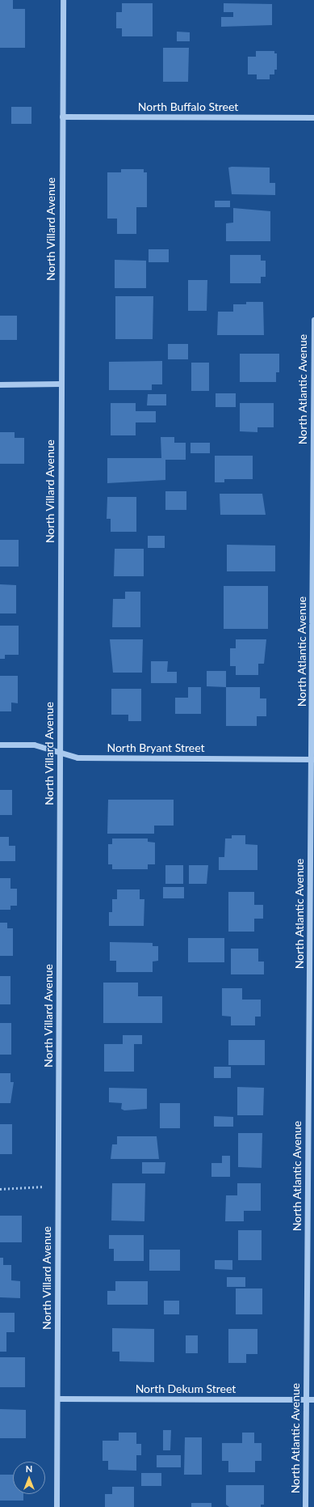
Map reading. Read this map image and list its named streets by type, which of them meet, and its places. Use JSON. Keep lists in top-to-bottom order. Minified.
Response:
{"streets":{"street":["North Buffalo Street","North Villard Avenue","North Atlantic Avenue","North Bryant Street","North Dekum Street"]},"crossings":[["North Buffalo Street","North Villard Avenue"],["North Villard Avenue","North Bryant Street"],["North Villard Avenue","North Dekum Street"],["North Atlantic Avenue","North Bryant Street"],["North Atlantic Avenue","North Dekum Street"]],"north":"top"}
